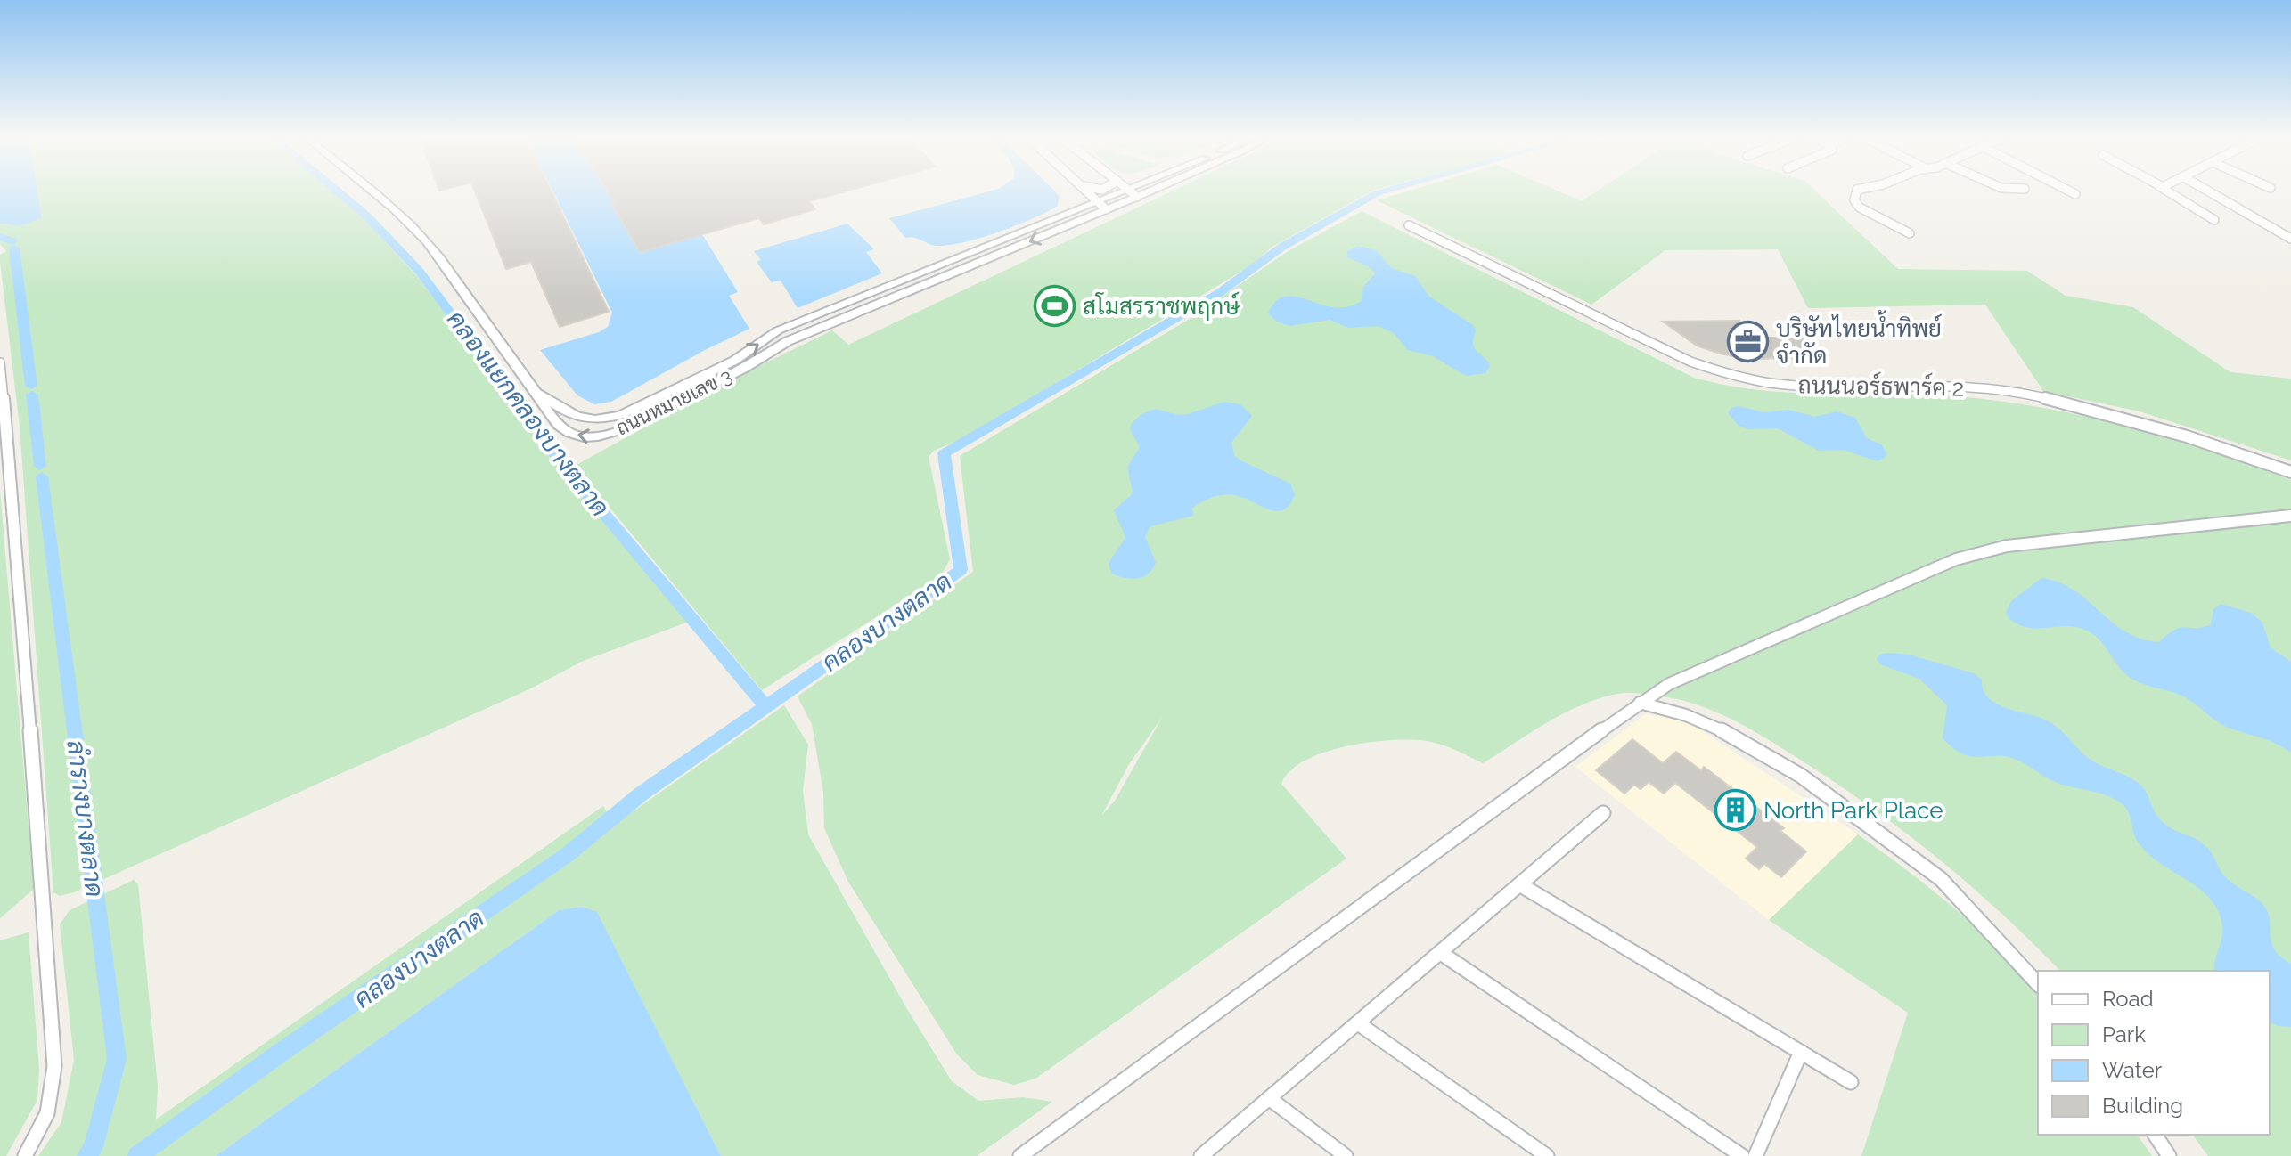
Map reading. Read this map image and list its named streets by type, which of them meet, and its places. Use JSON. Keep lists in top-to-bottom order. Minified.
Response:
{"streets":{"street":["ถนนนอร์ธพาร์ค 2","ถนนหมายเลข 3"]},"water":["คลองแยกคลองบางตลาด","คลองบางตลาด","ลำรางบางตลาด"],"places":{"sports":["สโมสรราชพฤกษ์"],"office":["บริษัทไทยน้ำทิพย์ จำกัด"],"building":["North Park Place"]},"legend":["Road","Park","Water","Building"]}
